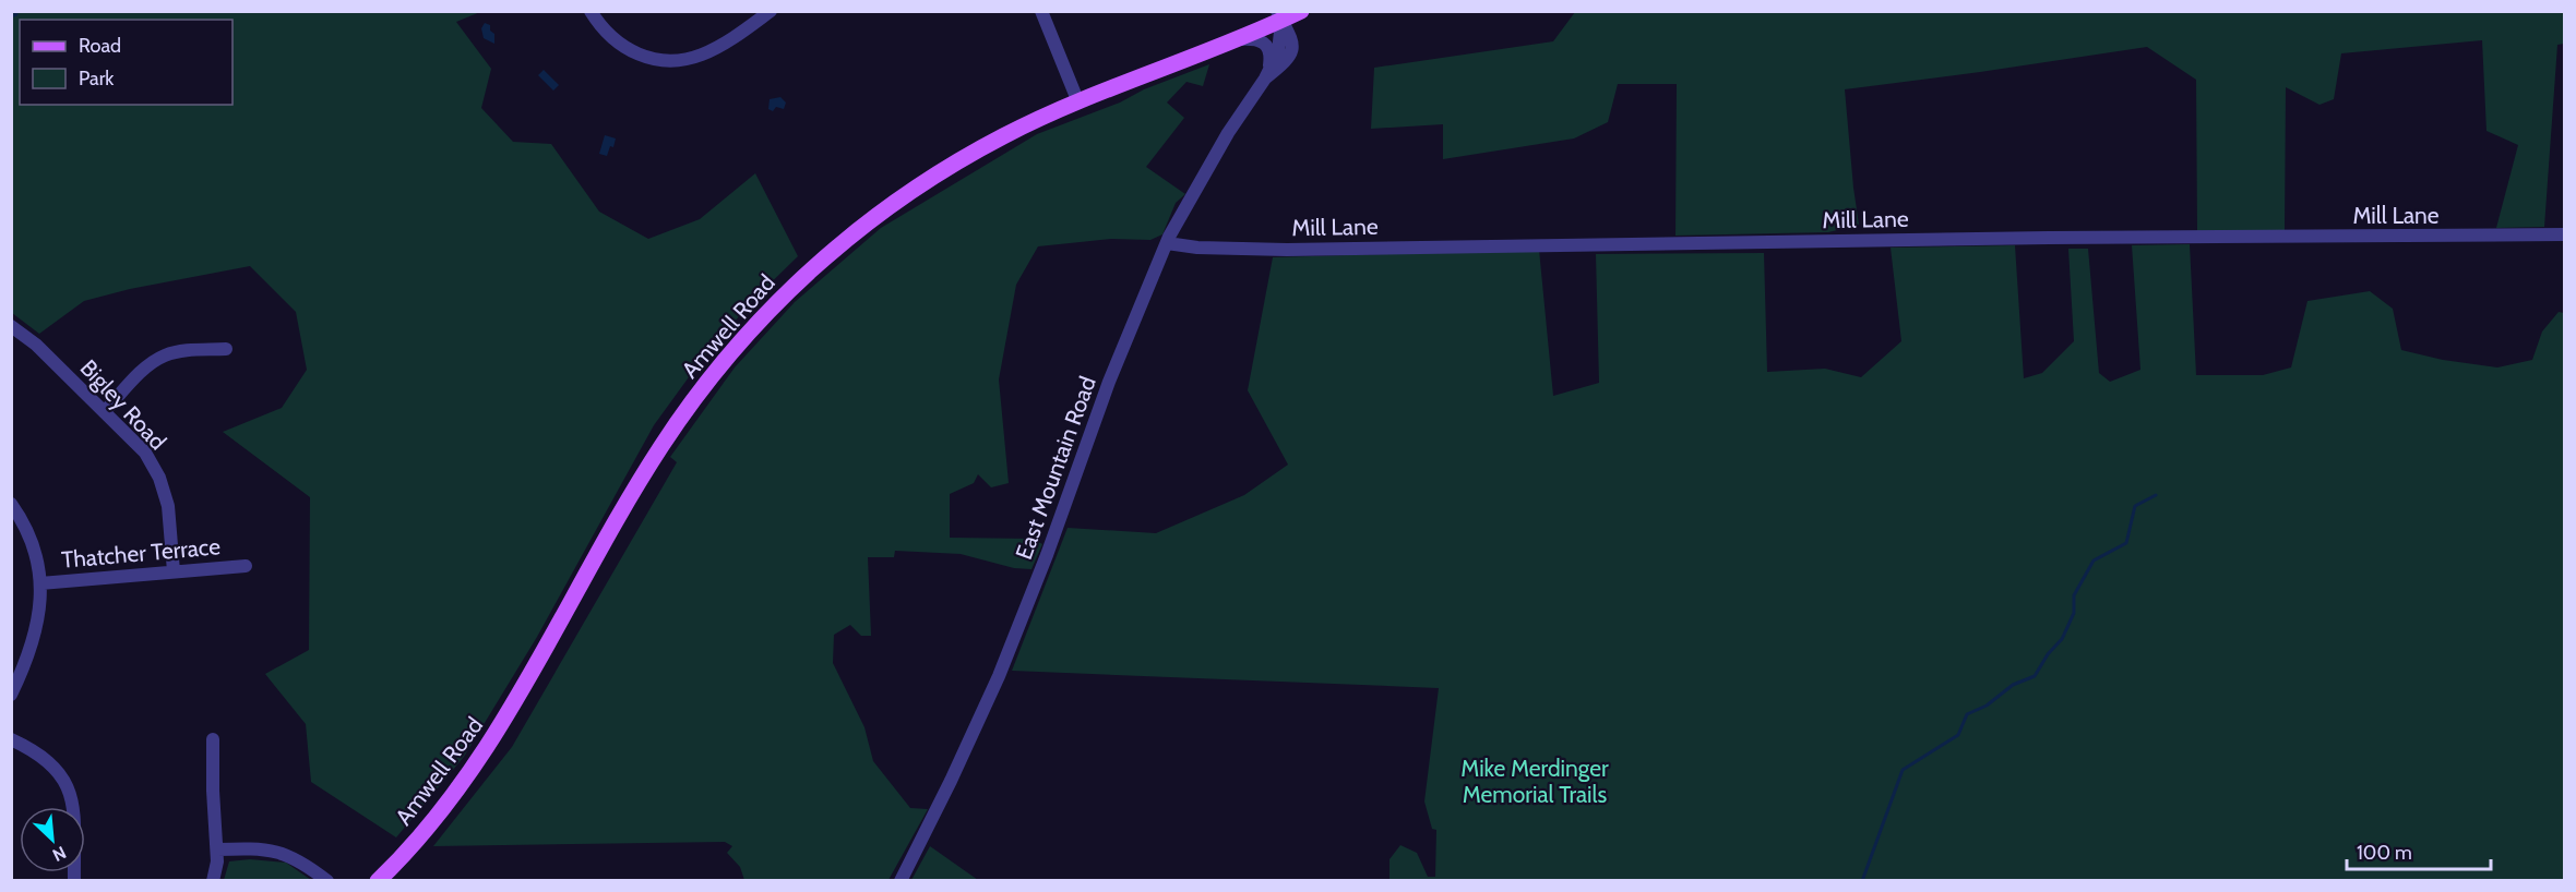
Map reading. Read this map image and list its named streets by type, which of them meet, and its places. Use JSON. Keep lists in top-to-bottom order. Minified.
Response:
{"streets":{"main road":["Amwell Road"],"street":["Mill Lane","Bigley Road","East Mountain Road","Thatcher Terrace"]},"crossings":[["Mill Lane","East Mountain Road"],["Amwell Road","East Mountain Road"],["Bigley Road","Thatcher Terrace"]],"parks":["Mike Merdinger Memorial Trails"],"legend":["Road","Park"],"scale_bar":"100 m","north":"bottom right"}
